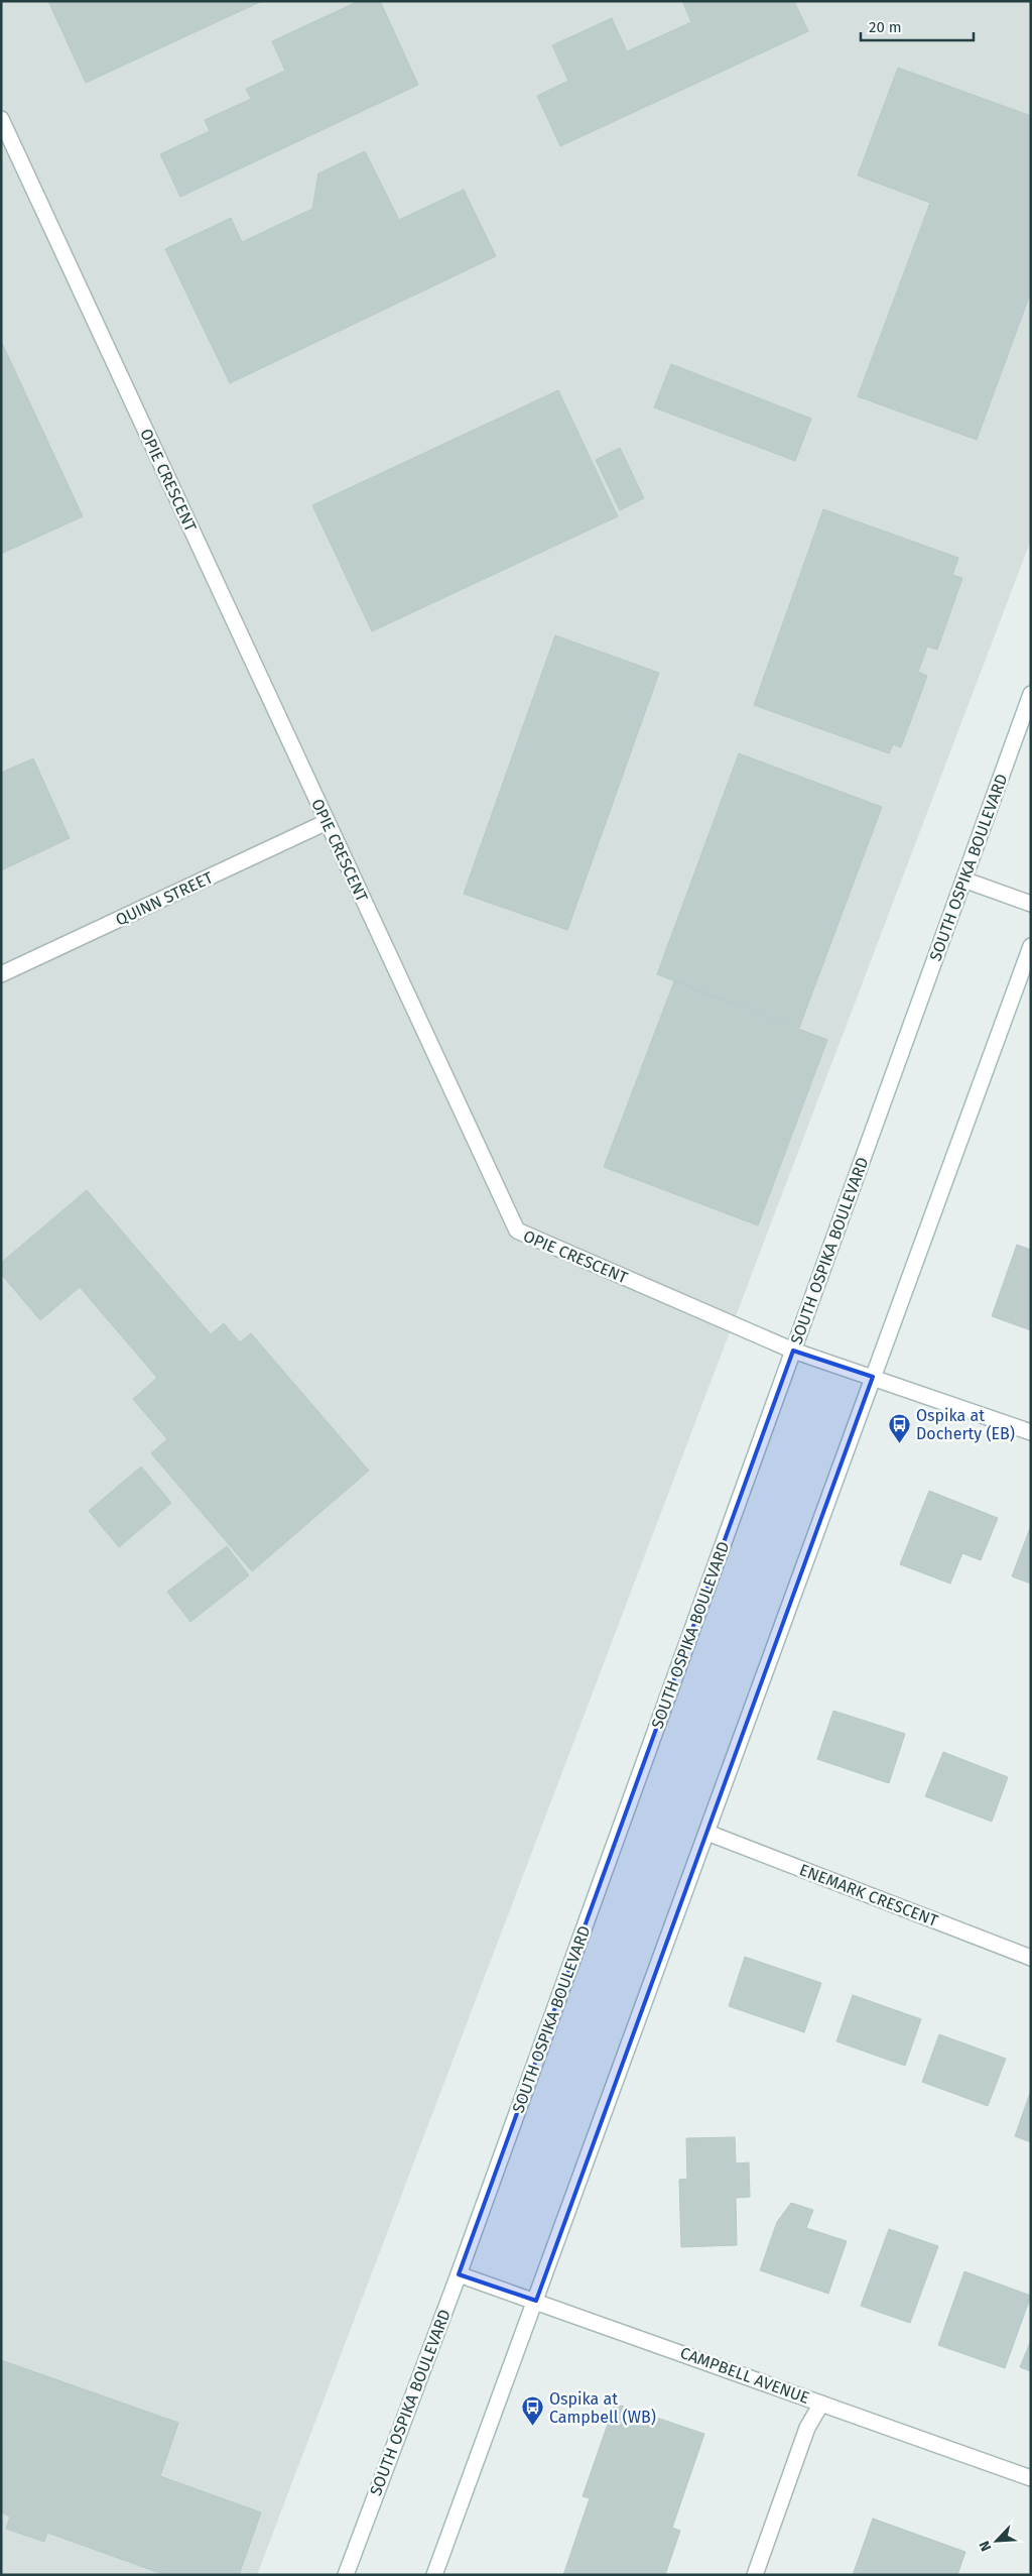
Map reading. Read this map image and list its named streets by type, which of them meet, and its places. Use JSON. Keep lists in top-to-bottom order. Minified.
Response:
{"streets":{"main road":["OPIE CRESCENT","SOUTH OSPIKA BOULEVARD","QUINN STREET","ENEMARK CRESCENT","CAMPBELL AVENUE"]},"crossings":[["OPIE CRESCENT","SOUTH OSPIKA BOULEVARD"],["OPIE CRESCENT","QUINN STREET"],["SOUTH OSPIKA BOULEVARD","CAMPBELL AVENUE"]],"places":{"bus stop":["Ospika at Docherty (EB)","Ospika at Campbell (WB)"]},"scale_bar":"20 m","north":"bottom left"}
